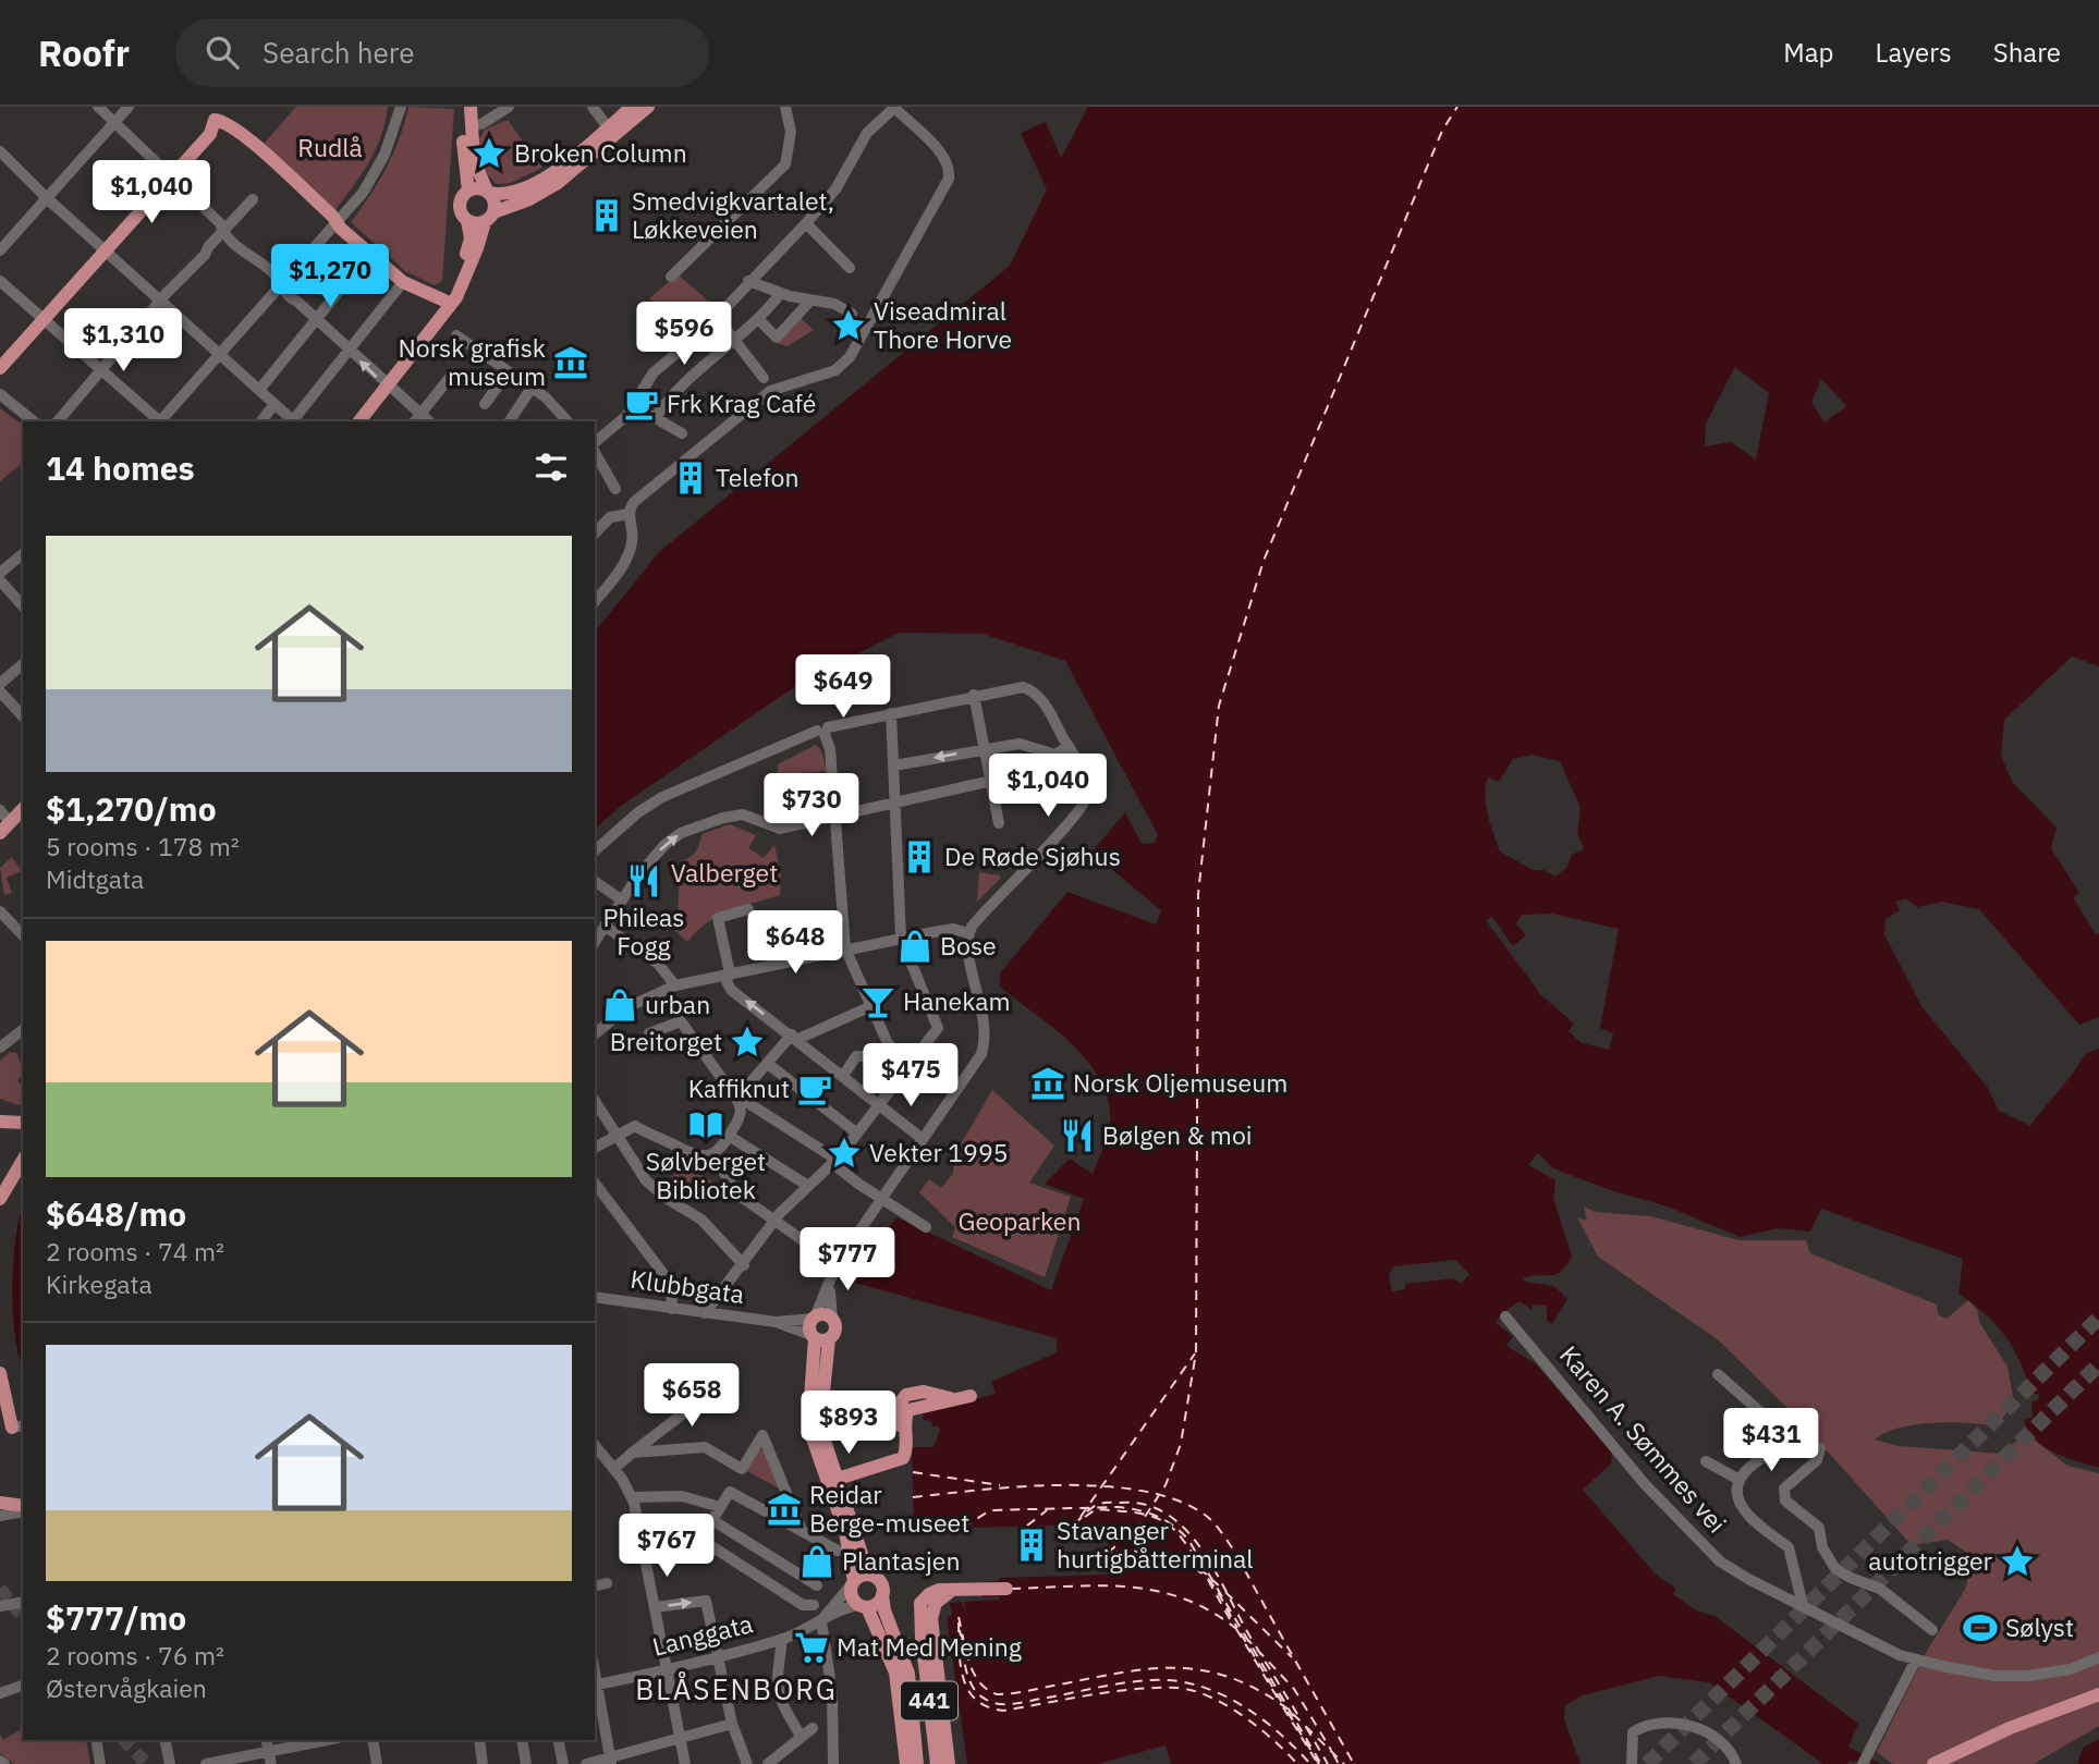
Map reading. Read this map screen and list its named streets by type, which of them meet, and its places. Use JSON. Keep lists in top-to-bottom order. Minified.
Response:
{"streets":{"main road":["441"],"street":["Klubbgata","Karen A. Sømmes vei","Langgata"]},"districts":["BLÅSENBORG"],"parks":["Rudlå","Valberget","Geoparken"],"places":{"place":["Broken Column","Viseadmiral Thore Horve","Breitorget","Vekter 1995","autotrigger"],"building":["Smedvigkvartalet, Løkkeveien","Telefon","De Røde Sjøhus","Stavanger hurtigbåtterminal"],"museum":["Norsk grafisk museum","Norsk Oljemuseum","Reidar Berge-museet"],"cafe":["Frk Krag Café","Kaffiknut"],"restaurant":["Phileas Fogg","Bølgen & moi"],"shop":["Bose","urban","Plantasjen"],"bar":["Hanekam"],"library":["Sølvberget Bibliotek"],"sports":["Sølyst"],"supermarket":["Mat Med Mening"]},"page":{"header":"Roofr","search":"Search here","nav":["Map","Layers","Share"],"price":["$1,040","$1,270","$596","$1,310","$649","$1,040","$730","$648","$475","$777","$658","$893","$431","$767"],"heading":"14 homes","list":[{"name":"$1,270/mo","note":"5 rooms · 178 m² · Midtgata"},{"name":"$648/mo","note":"2 rooms · 74 m² · Kirkegata"},{"name":"$777/mo","note":"2 rooms · 76 m² · Østervågkaien"}]}}
